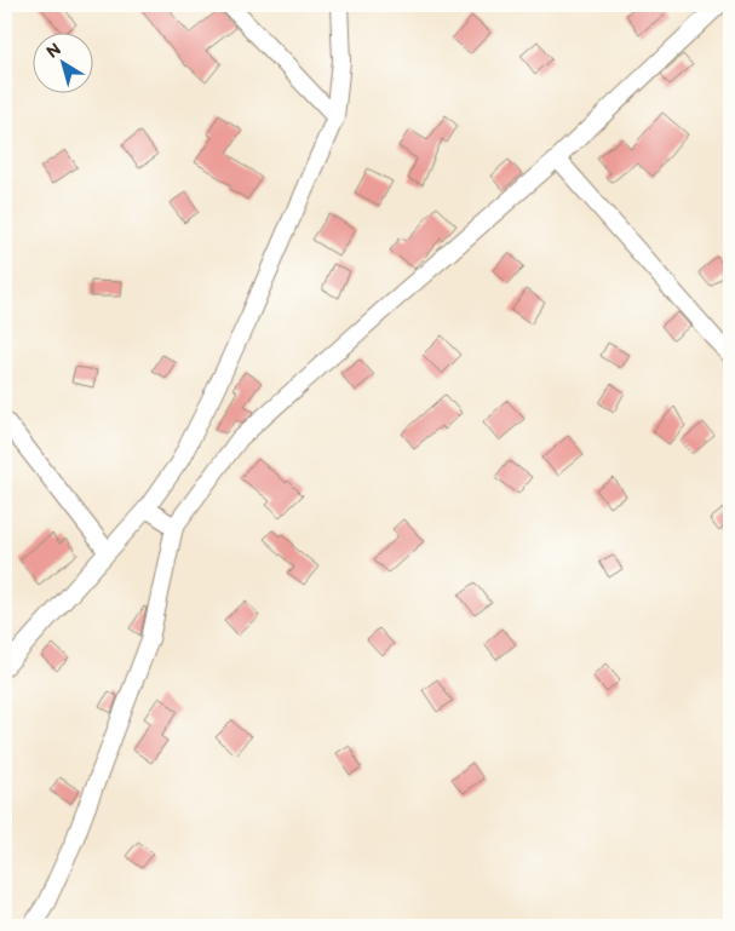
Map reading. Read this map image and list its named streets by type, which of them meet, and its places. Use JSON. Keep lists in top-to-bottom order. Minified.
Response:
{"north":"top left"}
